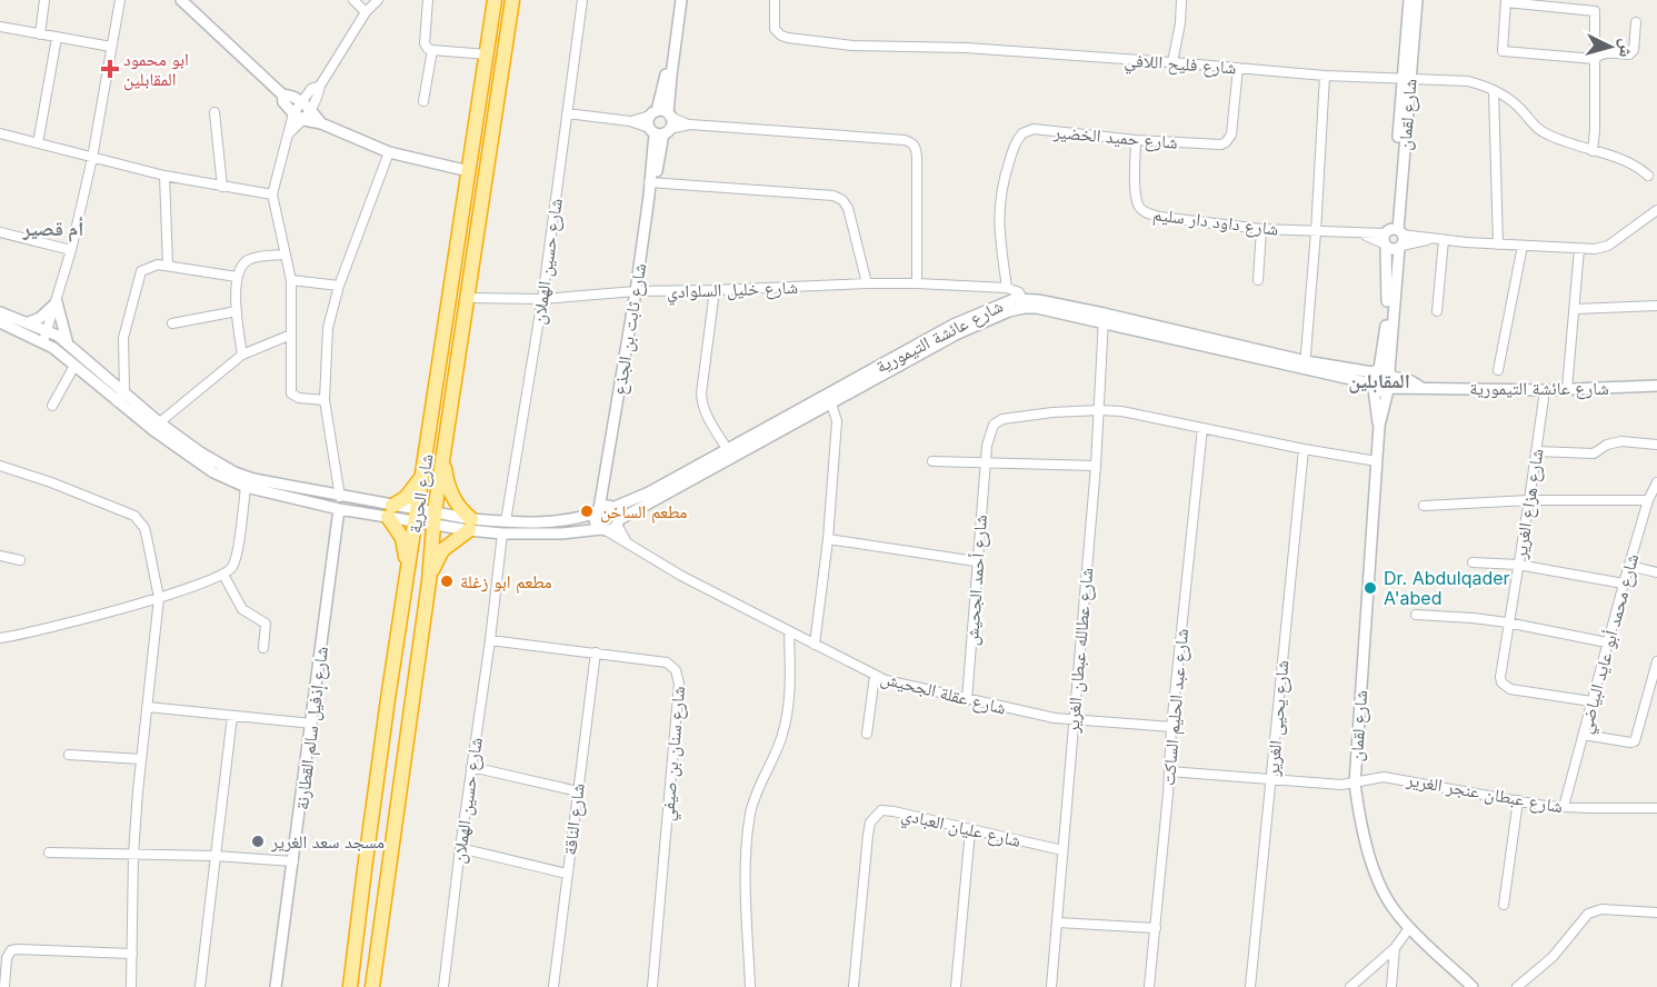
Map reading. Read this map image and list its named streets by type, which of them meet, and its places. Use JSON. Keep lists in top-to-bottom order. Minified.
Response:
{"streets":{"highway":["شارع الحرية"],"street":["شارع فليح اللافي","شارع لقمان","شارع حميد الخضير","شارع داود دار سليم","شارع حسين الهملان","شارع خليل السلوادي","شارع ثابت بن الجذع","شارع عائشة التيمورية","شارع هزاع الغرير","شارع أحمد الجحيش","شارع محمد أبو عايد البياضي","شارع عطالله عبطان الغرير","شارع عقلة الجحيش","شارع عبد الحليم الساكت","شارع يحيى الغرير","شارع إذفيل سالم القطارنة","شارع سنان بن صيفي","شارع عبطان عنجر الغرير","شارع الناقة","شارع عليان العبادي"]},"crossings":[["شارع فليح اللافي","شارع لقمان"],["شارع فليح اللافي","شارع حميد الخضير"],["شارع لقمان","شارع داود دار سليم"],["شارع لقمان","شارع عائشة التيمورية"],["شارع لقمان","شارع عبطان عنجر الغرير"],["شارع حميد الخضير","شارع داود دار سليم"],["شارع حميد الخضير","شارع خليل السلوادي"],["شارع حسين الهملان","شارع خليل السلوادي"],["شارع حسين الهملان","شارع عائشة التيمورية"],["شارع حسين الهملان","شارع سنان بن صيفي"],["شارع خليل السلوادي","شارع ثابت بن الجذع"],["شارع خليل السلوادي","شارع الحرية"],["شارع ثابت بن الجذع","شارع عائشة التيمورية"],["شارع عائشة التيمورية","شارع هزاع الغرير"],["شارع عائشة التيمورية","شارع عطالله عبطان الغرير"],["شارع عائشة التيمورية","شارع عقلة الجحيش"],["شارع هزاع الغرير","شارع محمد أبو عايد البياضي"],["شارع أحمد الجحيش","شارع عقلة الجحيش"],["شارع محمد أبو عايد البياضي","شارع عبطان عنجر الغرير"],["شارع عطالله عبطان الغرير","شارع عقلة الجحيش"],["شارع عطالله عبطان الغرير","شارع عليان العبادي"],["شارع عقلة الجحيش","شارع عبد الحليم الساكت"],["شارع عبد الحليم الساكت","شارع عبطان عنجر الغرير"],["شارع يحيى الغرير","شارع عبطان عنجر الغرير"],["شارع سنان بن صيفي","شارع الناقة"]],"districts":["أم قصير","المقابلين"],"places":{"health":["ابو محمود المقابلين"],"other":["مطعم الساخن","مطعم ابو زغلة","Dr. Abdulqader A'abed","مسجد سعد الغرير"]},"north":"right"}
